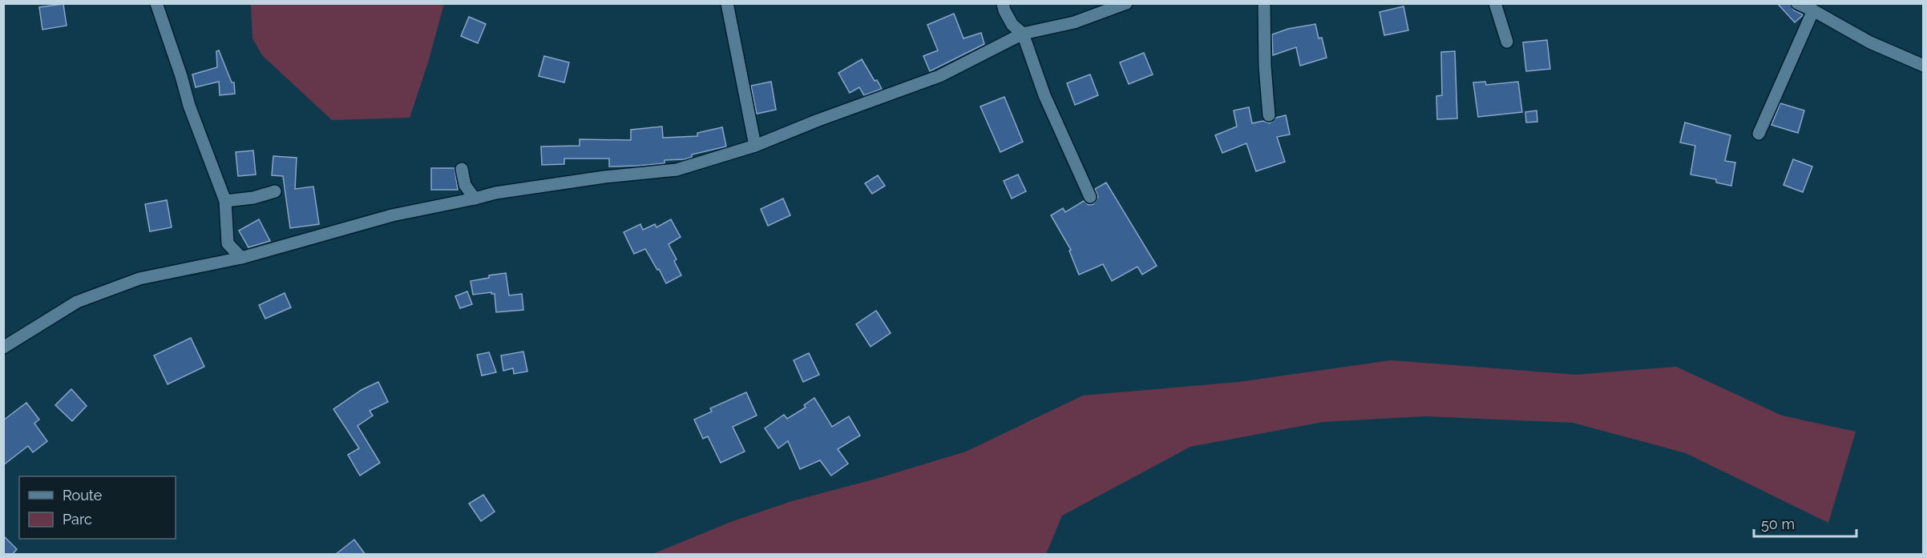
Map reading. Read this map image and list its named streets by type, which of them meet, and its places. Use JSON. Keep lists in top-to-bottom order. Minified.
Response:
{"legend":["Route","Parc"],"scale_bar":"50 m"}
